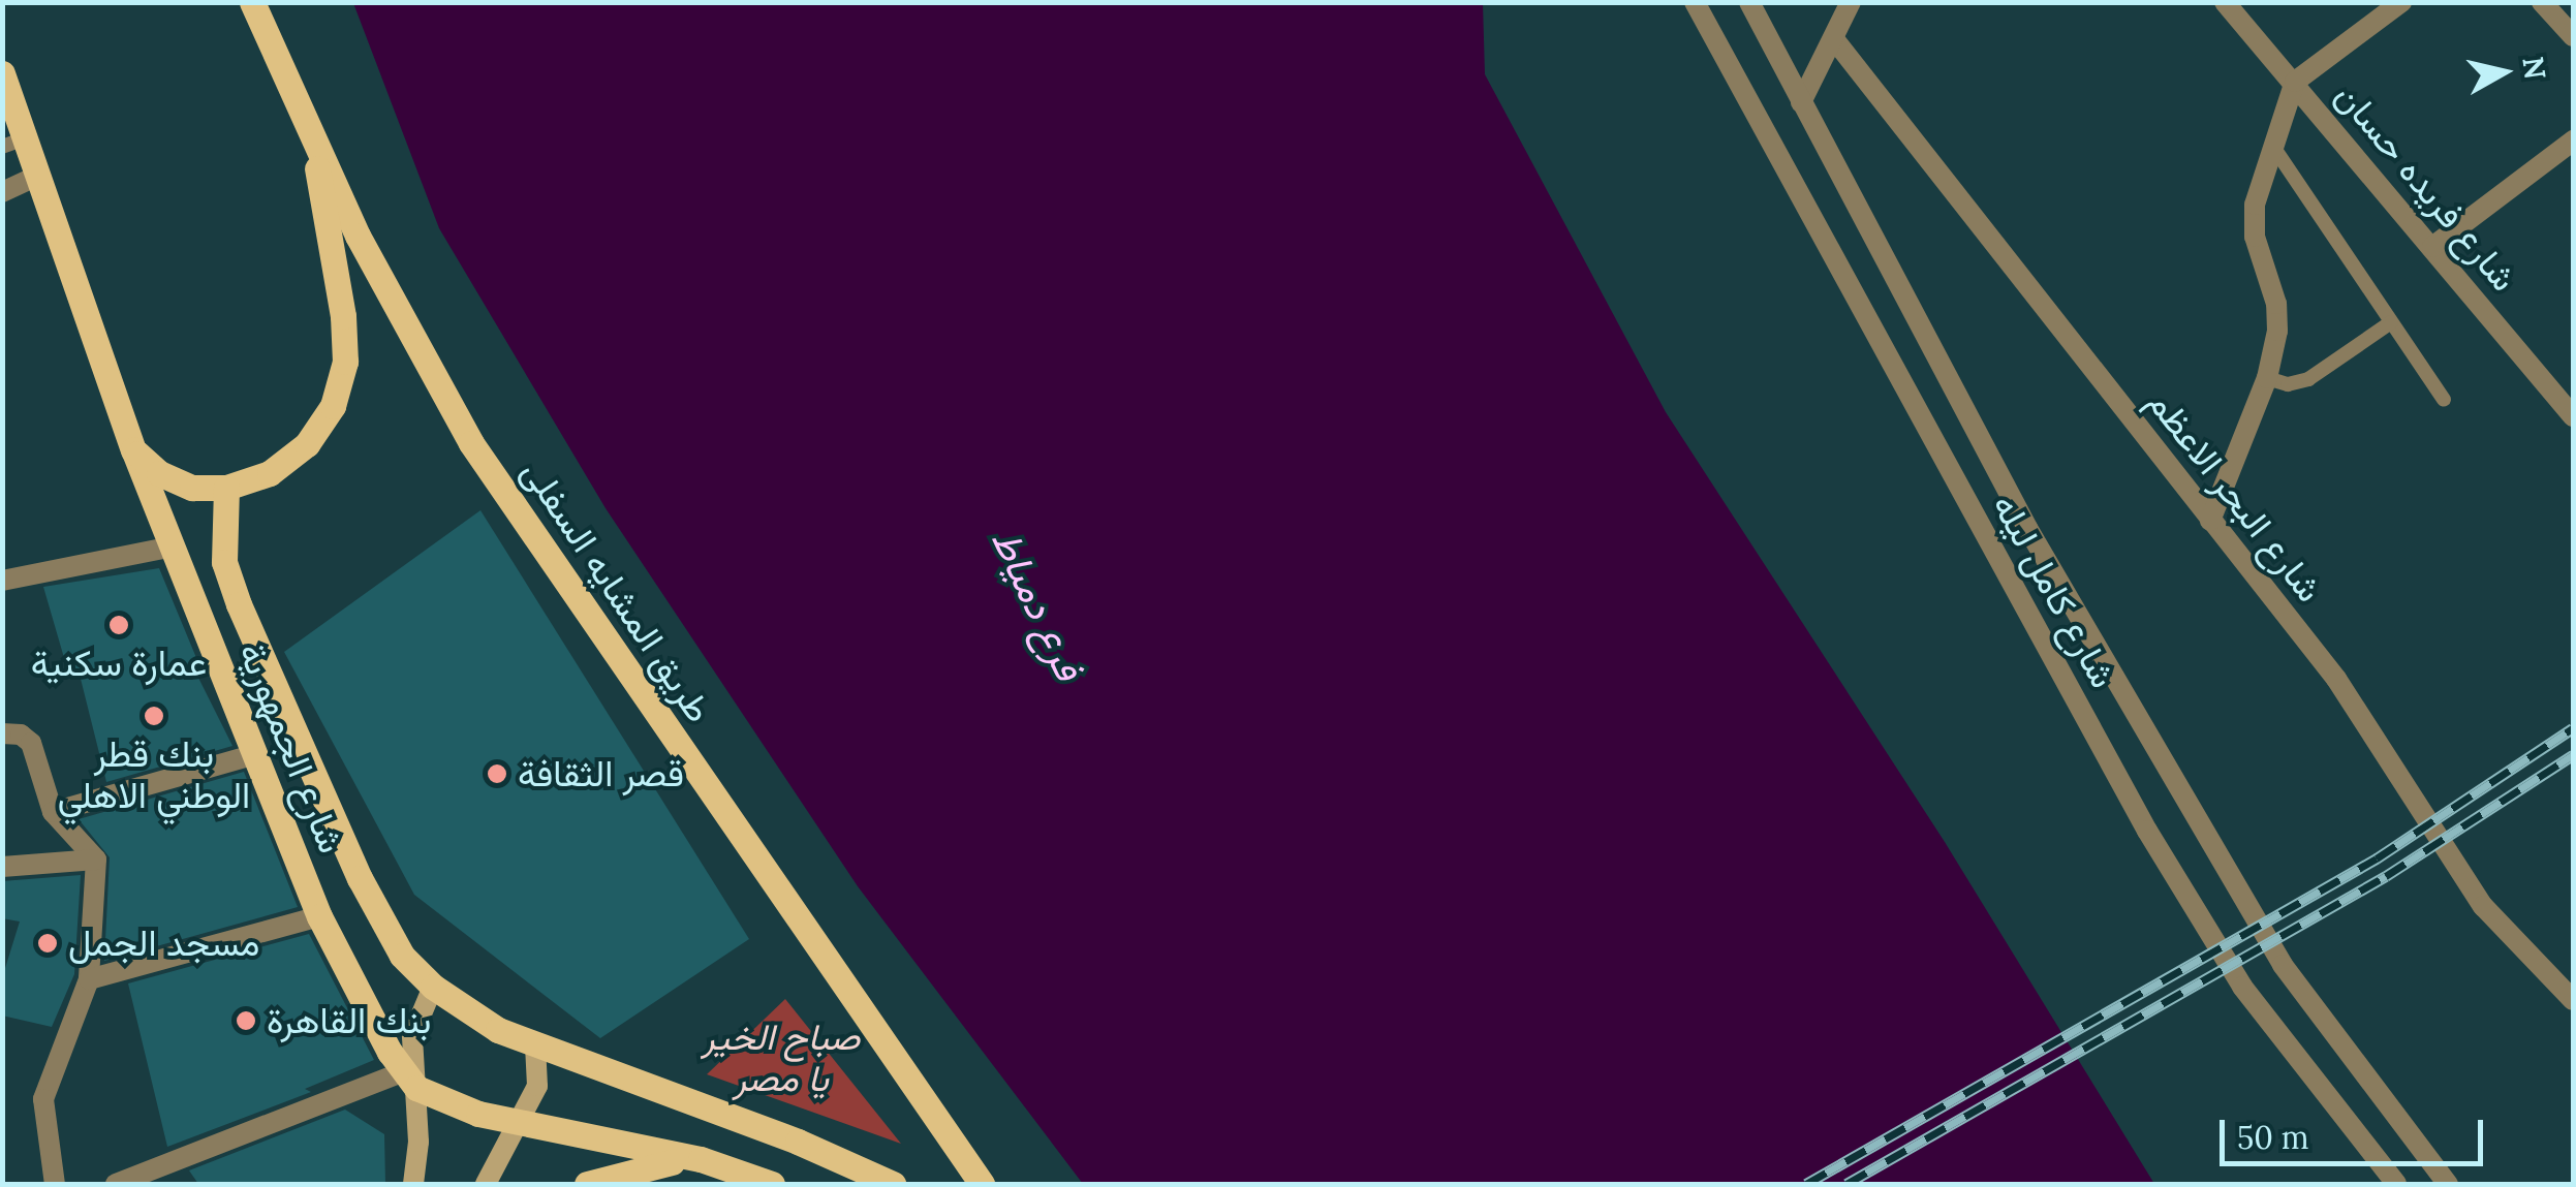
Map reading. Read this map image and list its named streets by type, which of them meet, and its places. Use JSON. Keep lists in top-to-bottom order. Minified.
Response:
{"streets":{"main road":["طريق المشايه السفلى","شارع الجمهورية"],"street":["شارع فريده حسان","شارع البحر الاعظم","شارع كامل ليله"]},"water":["فرع دمياط"],"parks":["صباح الخير يا مصر"],"places":["عمارة سكنية","بنك قطر الوطني الاهلي","قصر الثقافة","مسجد الجمل","بنك القاهرة"],"scale_bar":"50 m","north":"right"}
